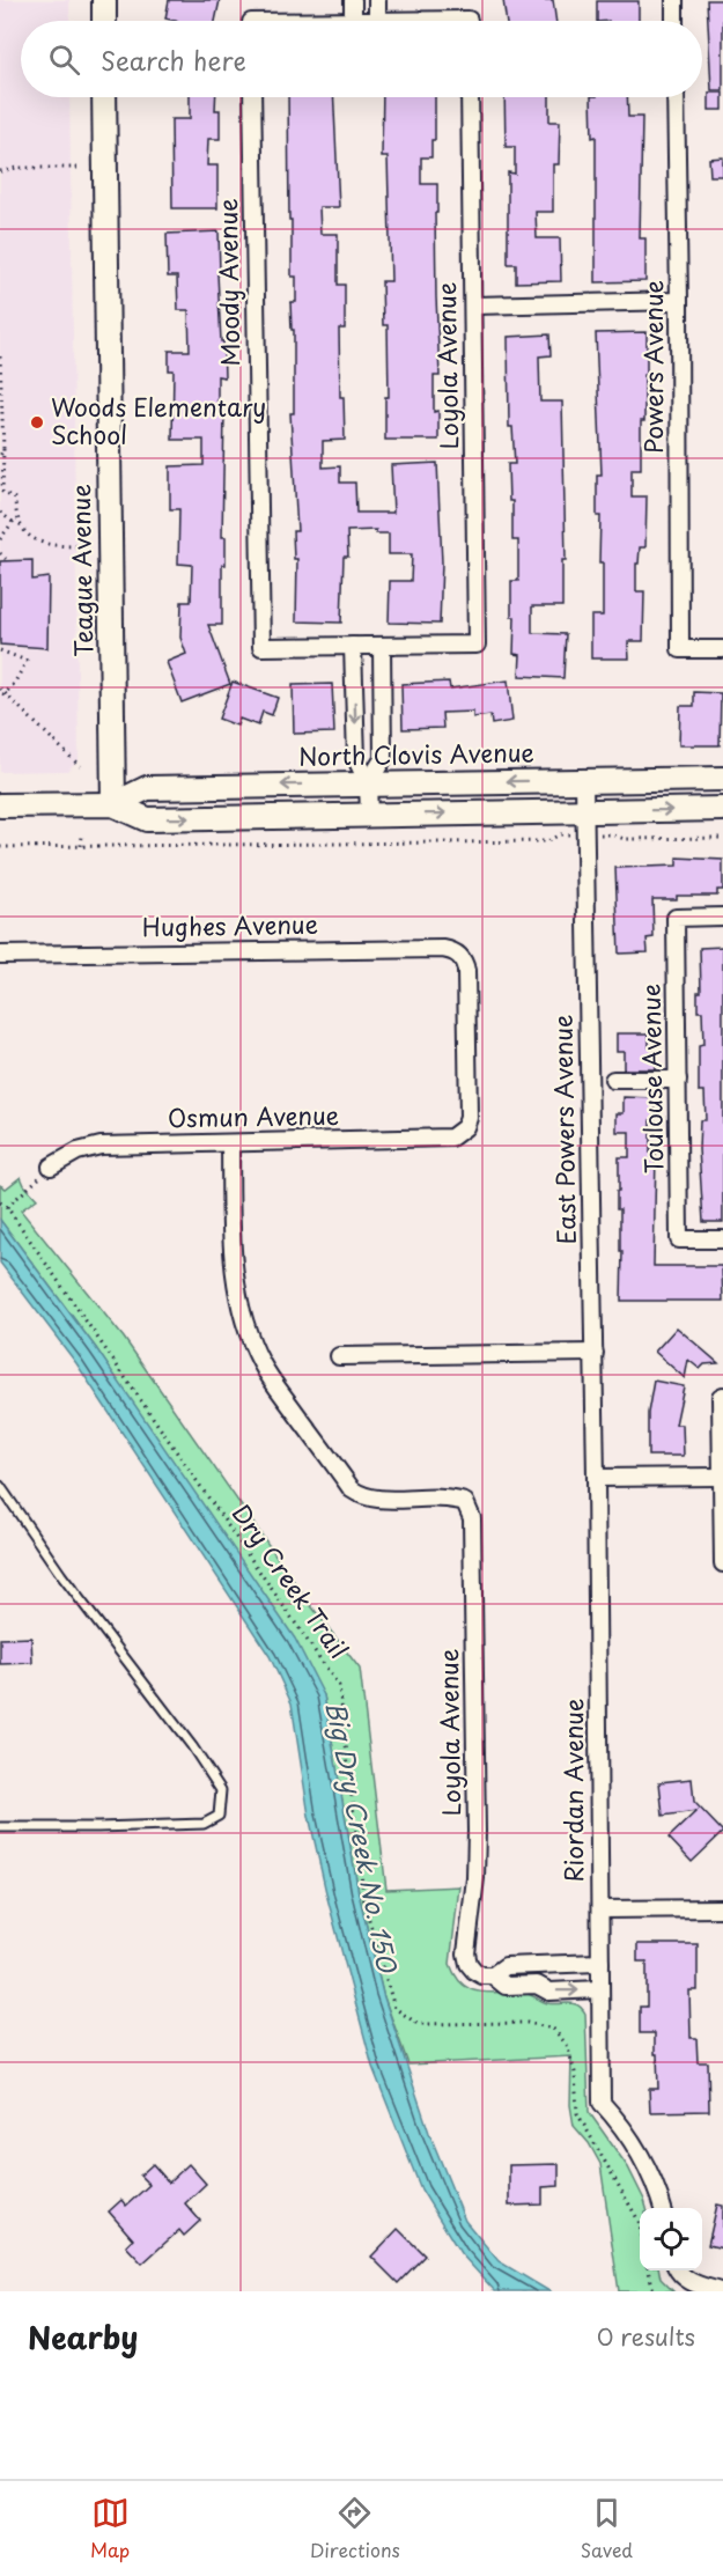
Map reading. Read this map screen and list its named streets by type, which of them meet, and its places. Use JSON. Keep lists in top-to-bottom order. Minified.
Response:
{"streets":{"main road":["Teague Avenue","North Clovis Avenue"],"street":["Moody Avenue","Loyola Avenue","Powers Avenue","Hughes Avenue","Toulouse Avenue","Osmun Avenue","East Powers Avenue","Riordan Avenue"],"path":["Dry Creek Trail"]},"crossings":[["Loyola Avenue","Osmun Avenue"],["Teague Avenue","North Clovis Avenue"],["North Clovis Avenue","East Powers Avenue"],["Hughes Avenue","Osmun Avenue"],["East Powers Avenue","Riordan Avenue"]],"water":["Big Dry Creek No. 150"],"places":["Woods Elementary School"],"page":{"search":"Search here","heading":["Nearby","0 results"],"nav":["Map","Directions","Saved"]}}
